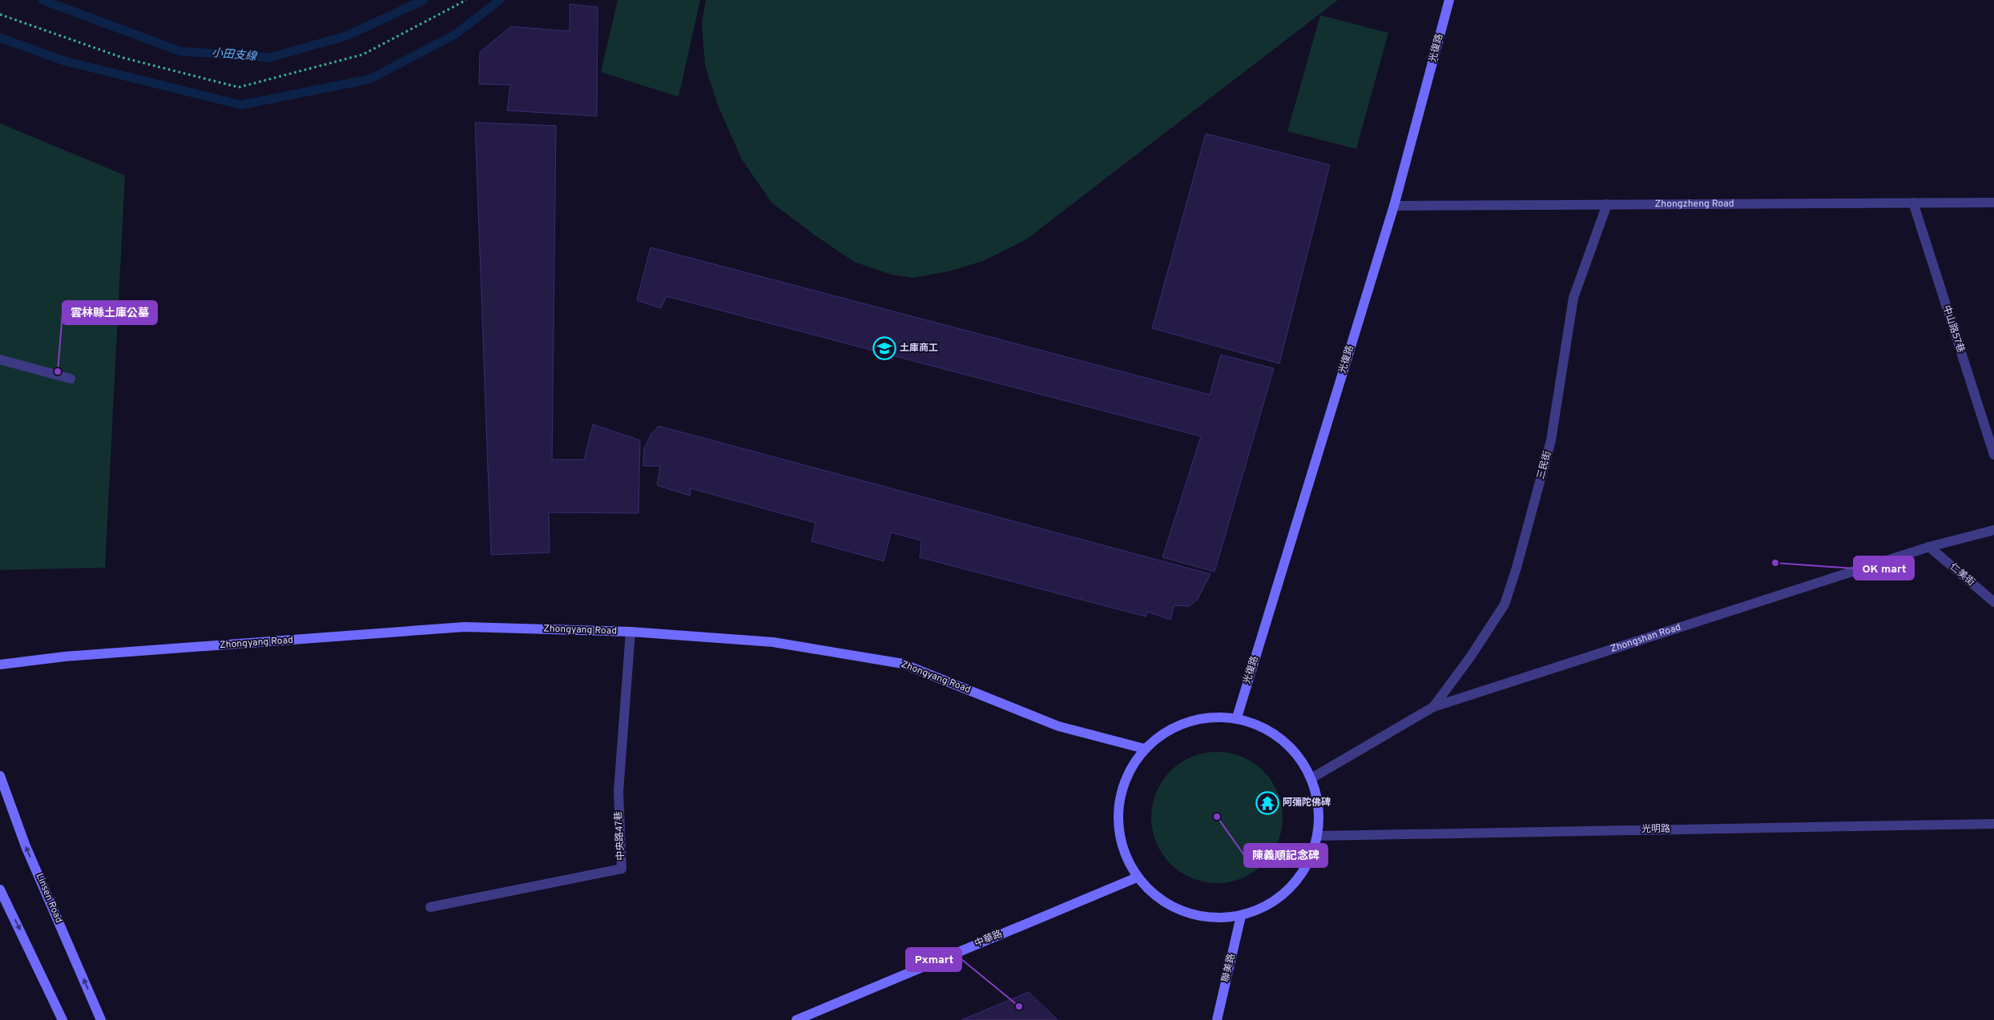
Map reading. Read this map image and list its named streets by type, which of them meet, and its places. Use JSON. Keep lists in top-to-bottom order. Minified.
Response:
{"streets":{"street":["光復路","Zhongzheng Road","中山路57巷","三民街","仁美街","Zhongyang Road","Zhongshan Road","光明路","中央路47巷","Linsen Road","中華路","聯美路"]},"crossings":[["光復路","Zhongzheng Road"],["Zhongzheng Road","中山路57巷"],["Zhongzheng Road","三民街"],["三民街","Zhongshan Road"],["仁美街","Zhongshan Road"],["Zhongyang Road","中央路47巷"]],"water":["小田支線"],"places":{"school or university":["土庫商工"],"other":["雲林縣土庫公墓","OK mart","陳義順記念碑","Pxmart"],"temple":["阿彌陀佛碑"]}}
